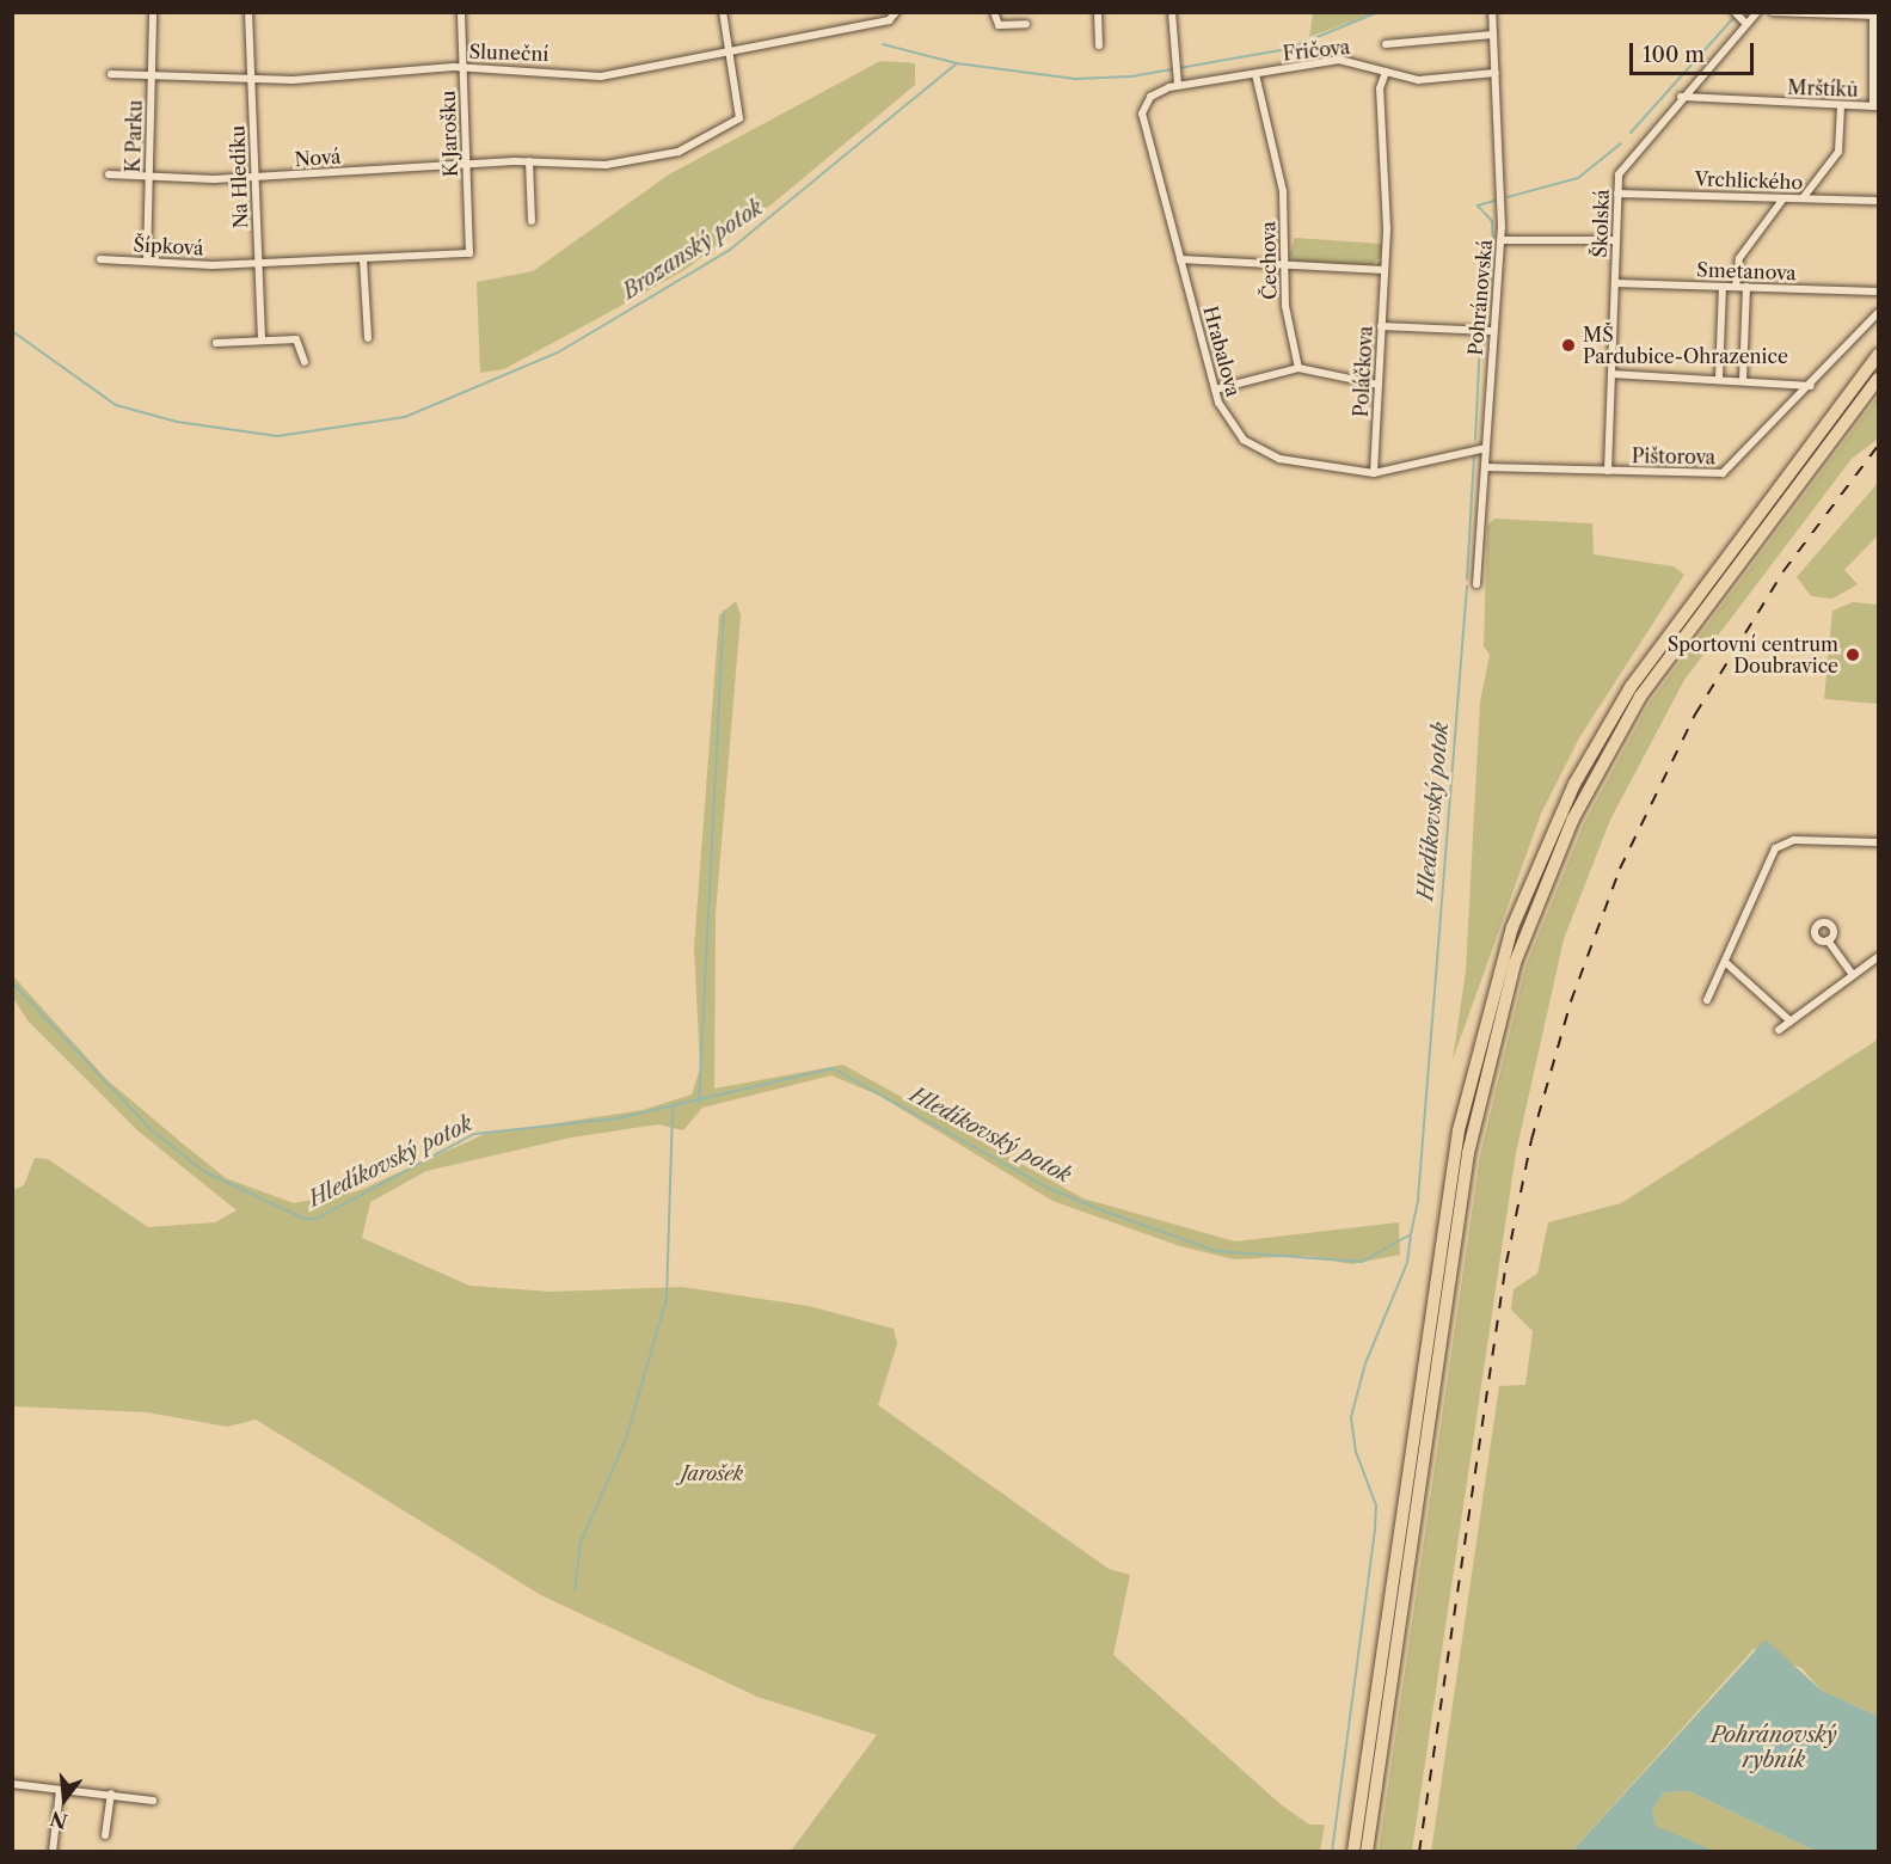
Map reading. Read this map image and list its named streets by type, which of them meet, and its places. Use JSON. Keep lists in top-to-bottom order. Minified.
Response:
{"streets":{"street":["Fričova","Sluneční","Mrštíků","K Jarošku","K Parku","Nová","Na Hledíku","Vrchlického","Školská","Šípková","Čechova","Smetanova","Pohránovská","Hrabalova","Poláčkova","Pištorova"]},"crossings":[["Fričova","Čechova"],["Fričova","Pohránovská"],["Fričova","Hrabalova"],["Fričova","Poláčkova"],["Sluneční","K Jarošku"],["Sluneční","K Parku"],["Sluneční","Nová"],["Sluneční","Na Hledíku"],["Mrštíků","Školská"],["K Jarošku","Nová"],["K Jarošku","Šípková"],["K Parku","Nová"],["K Parku","Šípková"],["Nová","Na Hledíku"],["Na Hledíku","Šípková"],["Vrchlického","Školská"],["Školská","Smetanova"],["Školská","Pištorova"],["Pohránovská","Hrabalova"],["Pohránovská","Pištorova"],["Hrabalova","Poláčkova"]],"water":["Brozanský potok","Hledíkovský potok","Pohránovský rybník"],"parks":["Jarošek"],"places":["MŠ Pardubice-Ohrazenice","Sportovní centrum Doubravice"],"scale_bar":"100 m","north":"bottom"}
